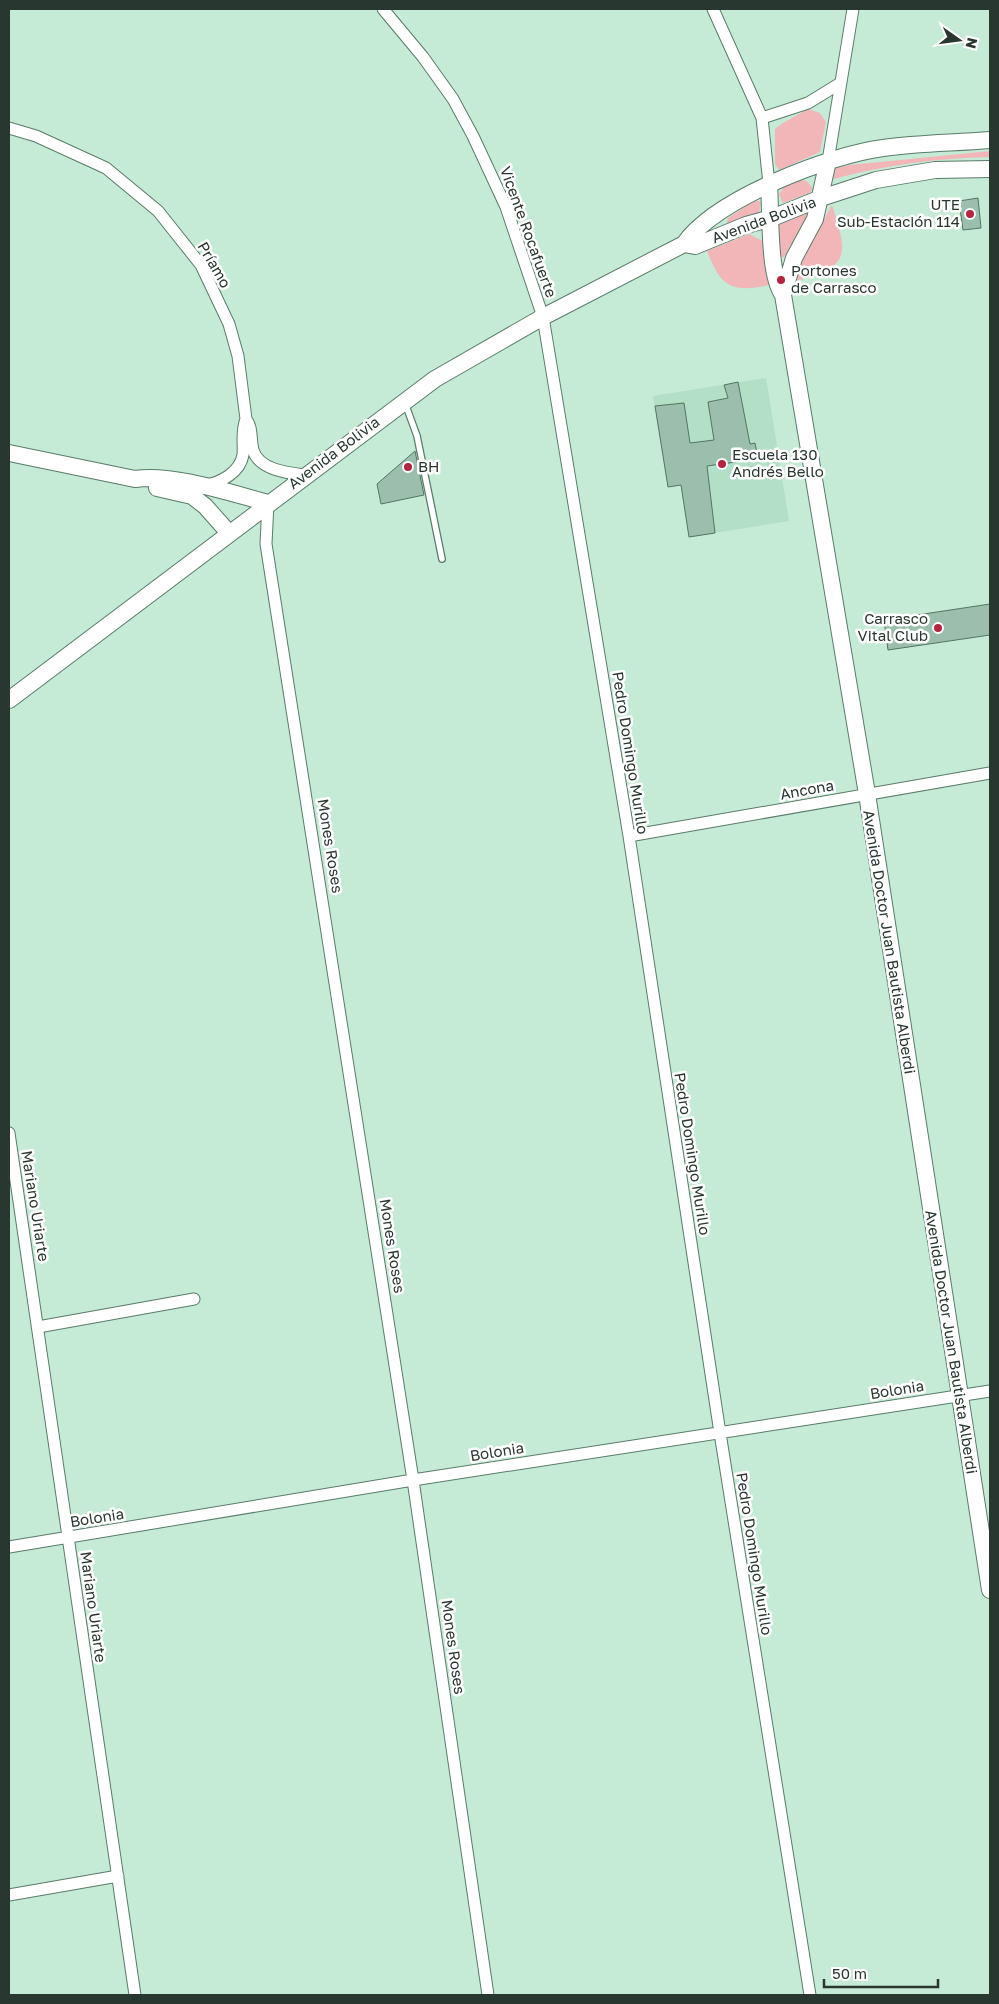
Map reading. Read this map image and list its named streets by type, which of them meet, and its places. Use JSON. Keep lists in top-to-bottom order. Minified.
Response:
{"streets":{"street":["Avenida Bolivia","Vicente Rocafuerte","Príamo","Pedro Domingo Murillo","Ancona","Mones Roses","Avenida Doctor Juan Bautista Alberdi","Mariano Uriarte","Bolonia"]},"crossings":[["Avenida Bolivia","Vicente Rocafuerte"],["Avenida Bolivia","Príamo"],["Avenida Bolivia","Pedro Domingo Murillo"],["Avenida Bolivia","Mones Roses"],["Avenida Bolivia","Avenida Doctor Juan Bautista Alberdi"],["Vicente Rocafuerte","Pedro Domingo Murillo"],["Pedro Domingo Murillo","Ancona"],["Pedro Domingo Murillo","Bolonia"],["Ancona","Avenida Doctor Juan Bautista Alberdi"],["Mones Roses","Bolonia"],["Avenida Doctor Juan Bautista Alberdi","Bolonia"],["Mariano Uriarte","Bolonia"]],"places":["UTE Sub-Estación 114","Portones de Carrasco","Escuela 130 Andrés Bello","BH","Carrasco Vital Club"],"scale_bar":"50 m","north":"right"}
